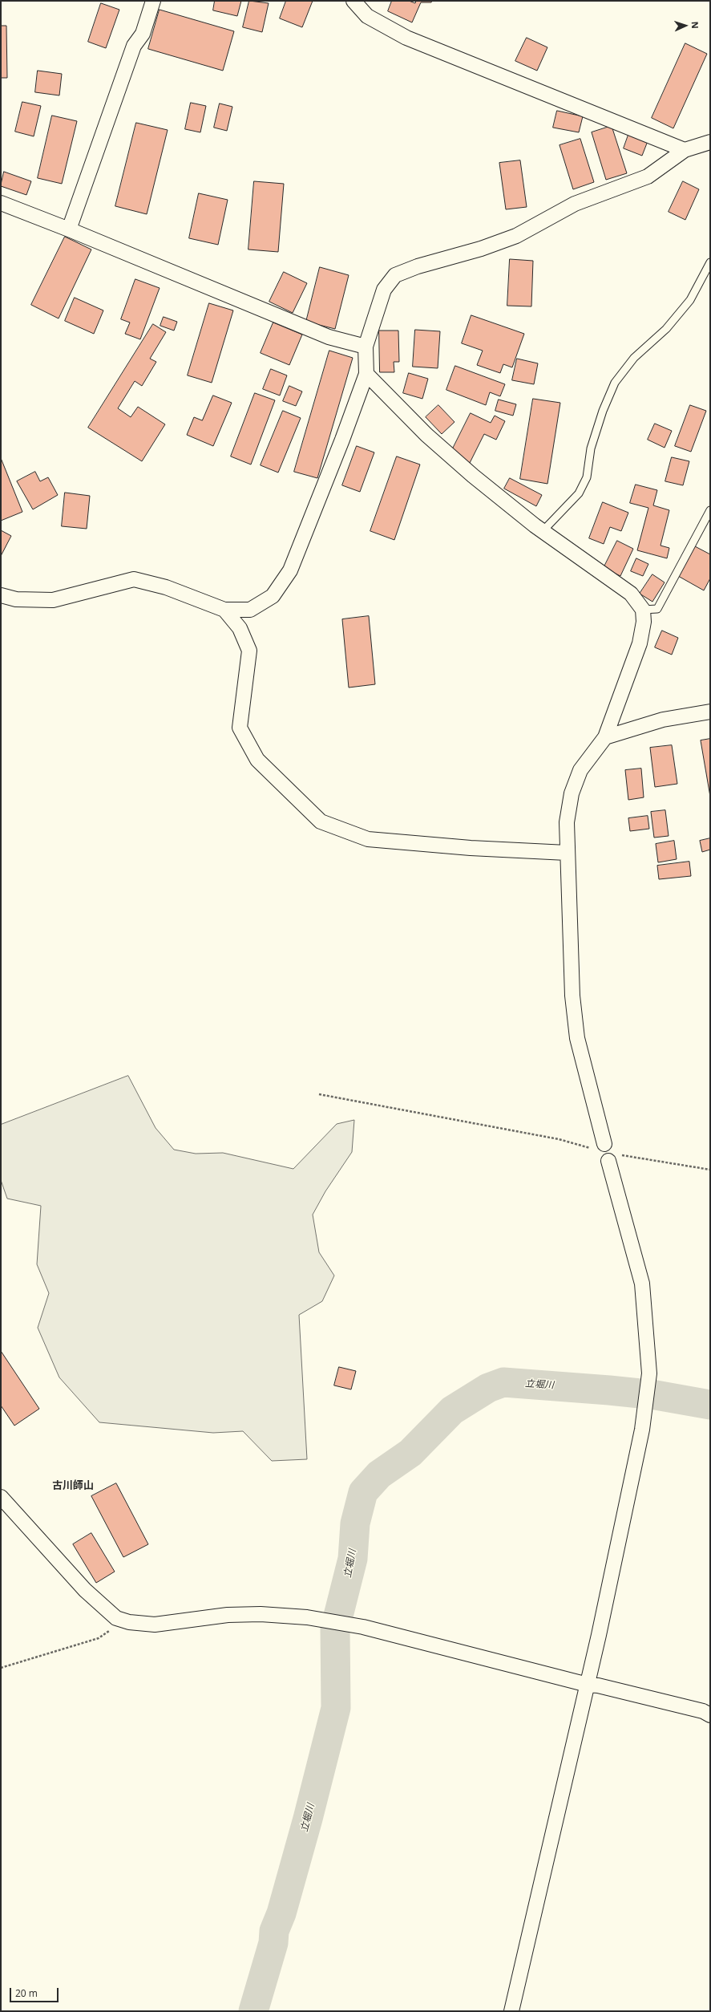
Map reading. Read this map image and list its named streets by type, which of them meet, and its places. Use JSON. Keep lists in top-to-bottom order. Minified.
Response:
{"districts":["古川師山"],"water":["立堀川"],"scale_bar":"20 m","north":"right"}
